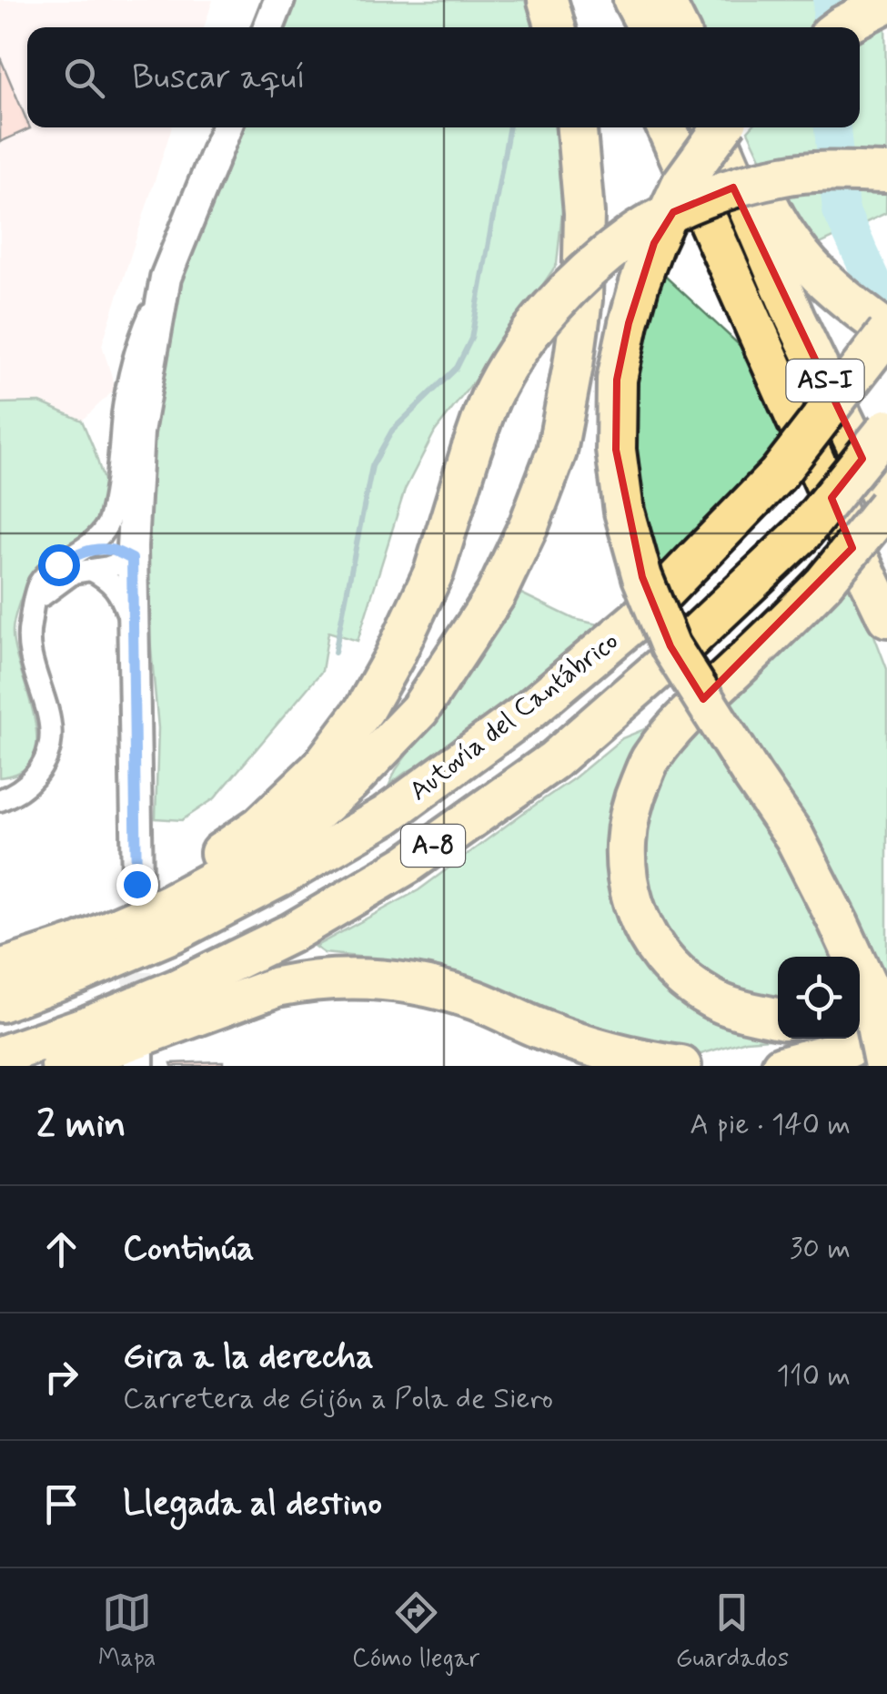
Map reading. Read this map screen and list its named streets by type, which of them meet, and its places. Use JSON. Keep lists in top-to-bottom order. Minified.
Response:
{"streets":{"highway":["AS-I","Autovía del Cantábrico","A-8"]},"page":{"search":"Buscar aquí","heading":["2 min","A pie · 140 m"],"list":[["Continúa","30 m"],["Gira a la derecha","Carretera de Gijón a Pola de Siero","110 m"],"Llegada al destino"],"nav":["Mapa","Cómo llegar","Guardados"]}}
